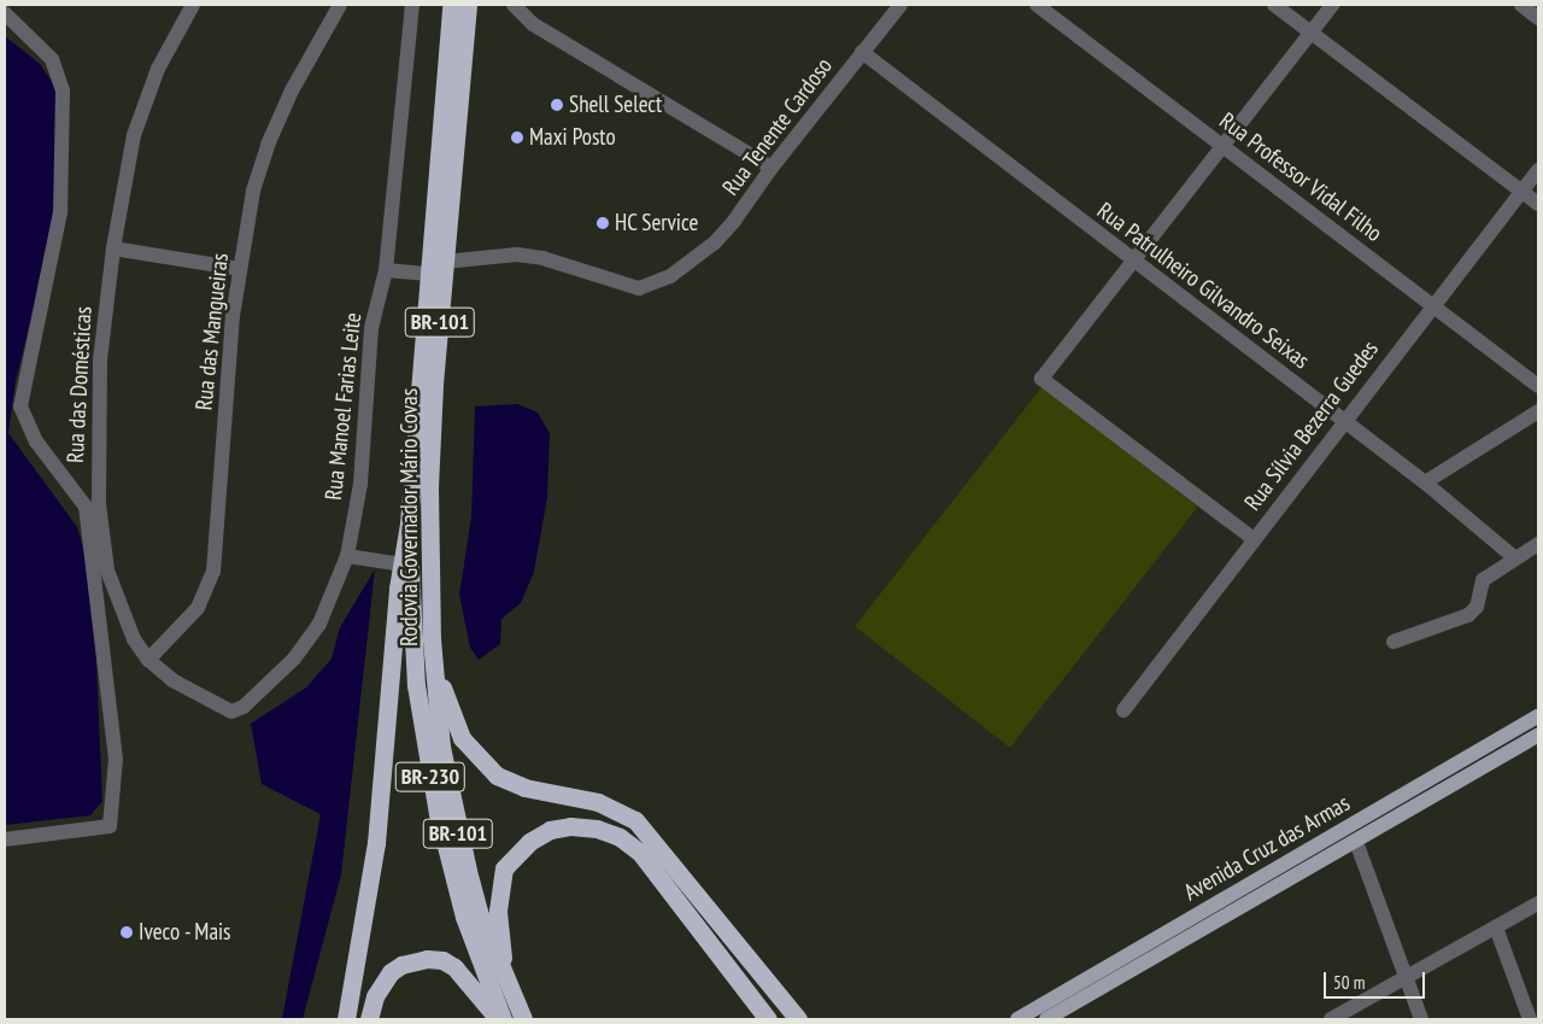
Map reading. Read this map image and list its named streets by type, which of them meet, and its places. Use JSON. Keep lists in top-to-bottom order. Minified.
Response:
{"streets":{"highway":["BR-101","Rodovia Governador Mário Covas","BR-230"],"main road":["Avenida Cruz das Armas"],"street":["Rua Tenente Cardoso","Rua Professor Vidal Filho","Rua Patrulheiro Gilvandro Seixas","Rua das Mangueiras","Rua das Domésticas","Rua Manoel Farias Leite","Rua Sílvia Bezerra Guedes"]},"crossings":[["Rua Tenente Cardoso","Rua Patrulheiro Gilvandro Seixas"],["Rua Tenente Cardoso","Rodovia Governador Mário Covas"],["Rua Professor Vidal Filho","Rua Sílvia Bezerra Guedes"],["Rua Patrulheiro Gilvandro Seixas","Rua Sílvia Bezerra Guedes"],["Rua das Mangueiras","Rua das Domésticas"],["Rua das Domésticas","Rua Manoel Farias Leite"],["Rodovia Governador Mário Covas","BR-230"]],"places":["Shell Select","Maxi Posto","HC Service","Iveco - Mais"],"scale_bar":"50 m"}
